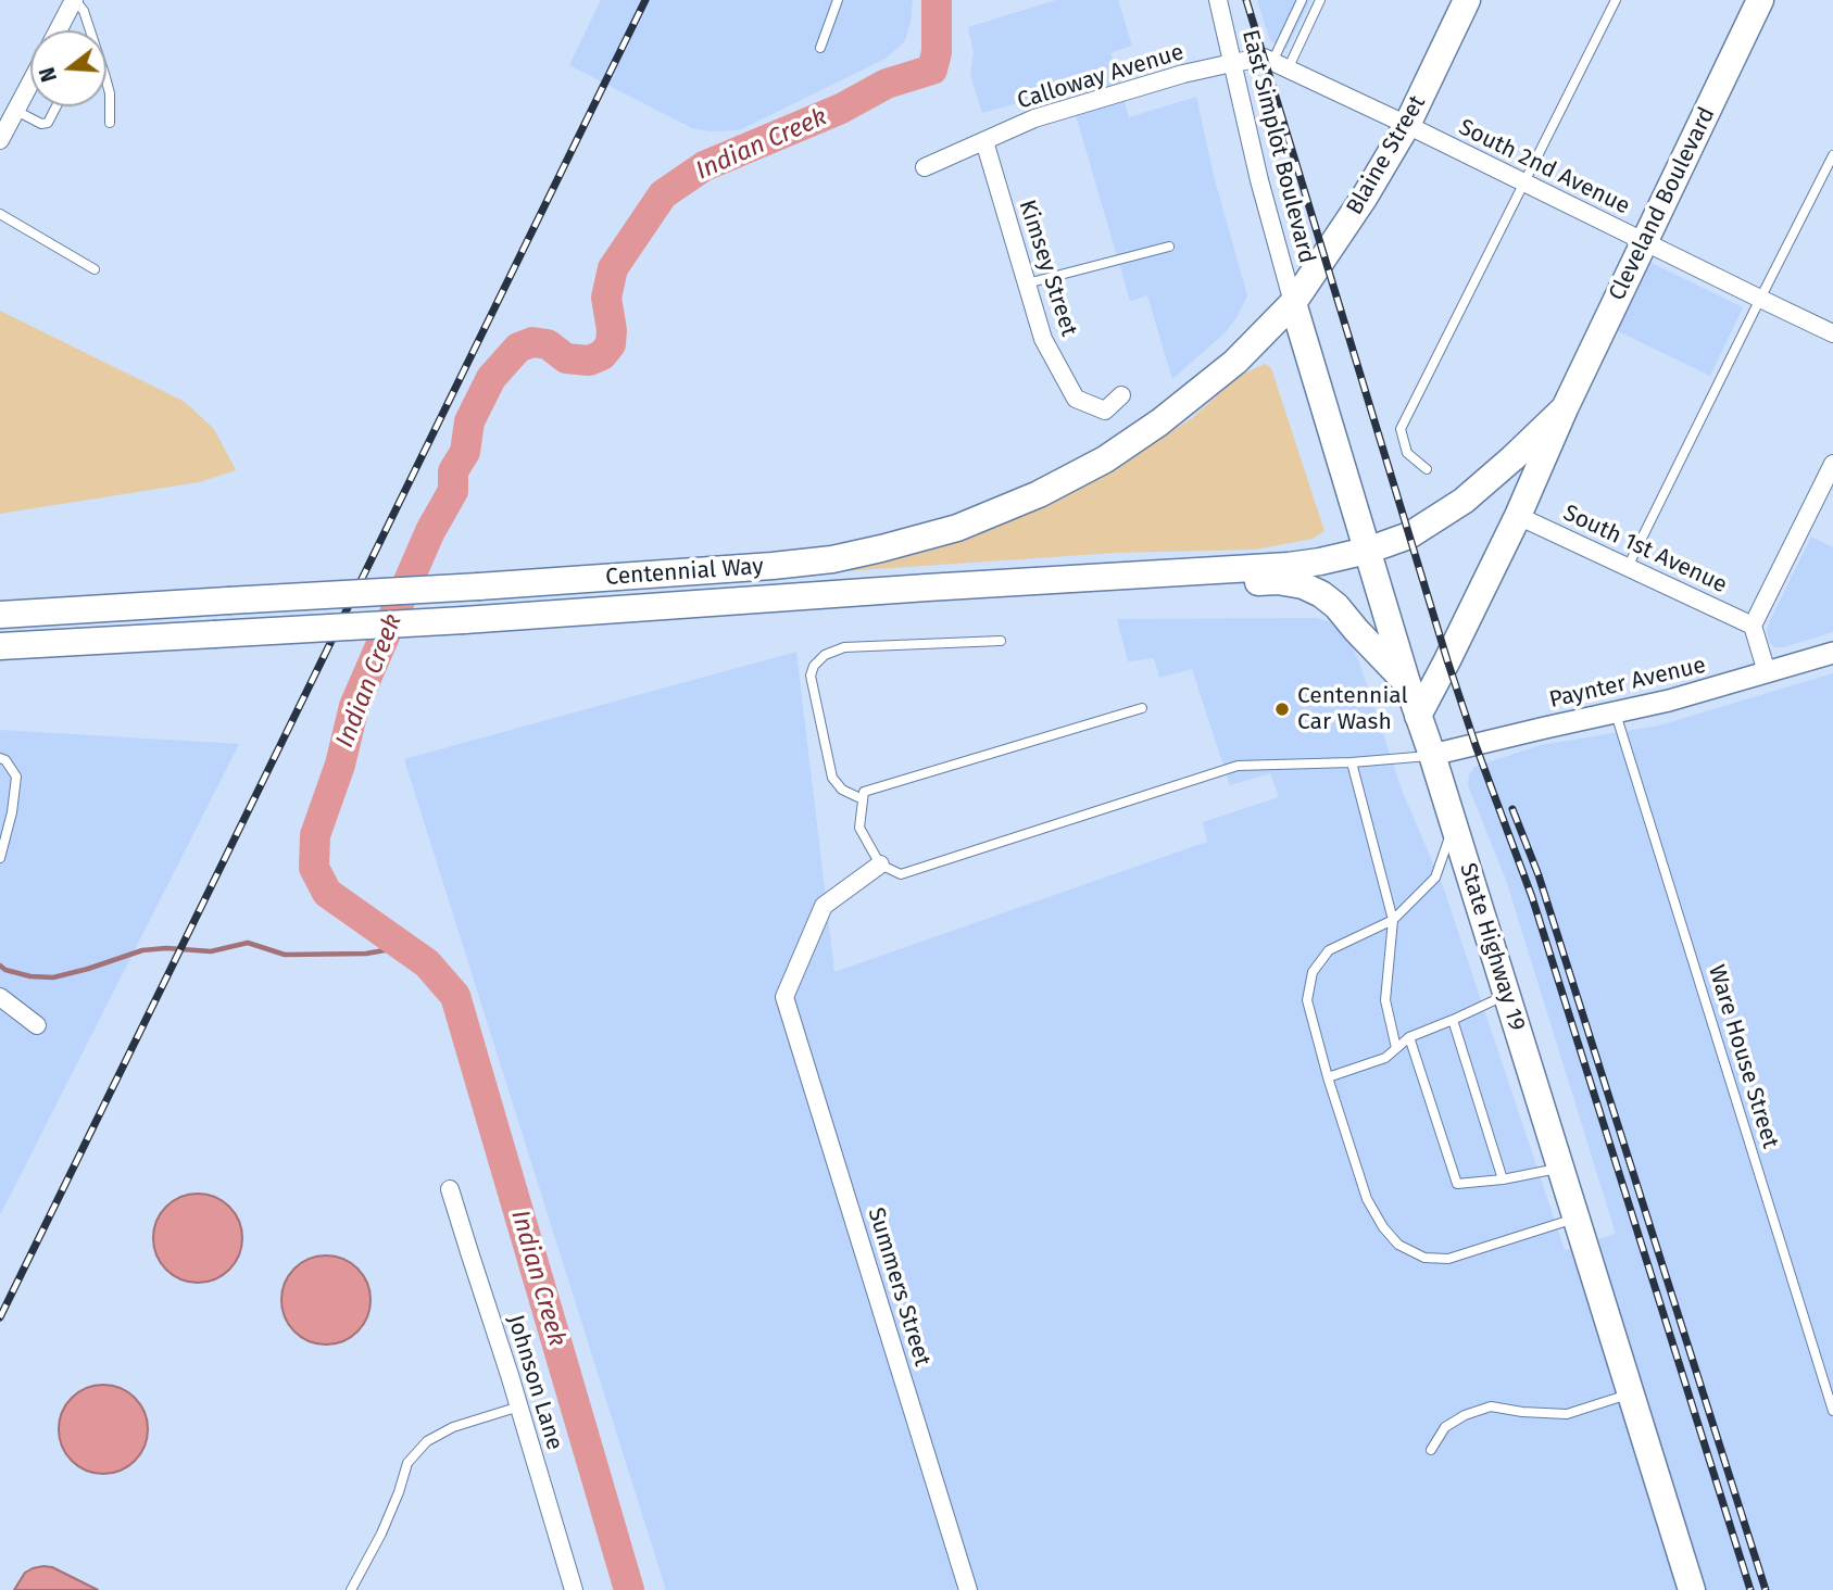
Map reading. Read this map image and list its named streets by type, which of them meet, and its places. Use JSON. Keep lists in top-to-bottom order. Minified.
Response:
{"streets":{"main road":["Blaine Street","Cleveland Boulevard","Centennial Way","State Highway 19"],"street":["Calloway Avenue","East Simplot Boulevard","South 2nd Avenue","Kimsey Street","South 1st Avenue","Paynter Avenue","Summers Street","Johnson Lane"],"lane":["Ware House Street"]},"crossings":[["Calloway Avenue","East Simplot Boulevard"],["Calloway Avenue","South 2nd Avenue"],["Calloway Avenue","Kimsey Street"],["East Simplot Boulevard","Blaine Street"],["East Simplot Boulevard","South 2nd Avenue"],["East Simplot Boulevard","Centennial Way"],["East Simplot Boulevard","State Highway 19"],["Blaine Street","South 2nd Avenue"],["Blaine Street","Centennial Way"],["Blaine Street","State Highway 19"],["South 2nd Avenue","Cleveland Boulevard"],["Cleveland Boulevard","South 1st Avenue"],["Cleveland Boulevard","Centennial Way"],["Cleveland Boulevard","State Highway 19"],["Centennial Way","State Highway 19"],["Paynter Avenue","State Highway 19"],["Paynter Avenue","Ware House Street"]],"water":["Indian Creek"],"places":["Centennial Car Wash"],"north":"left"}
